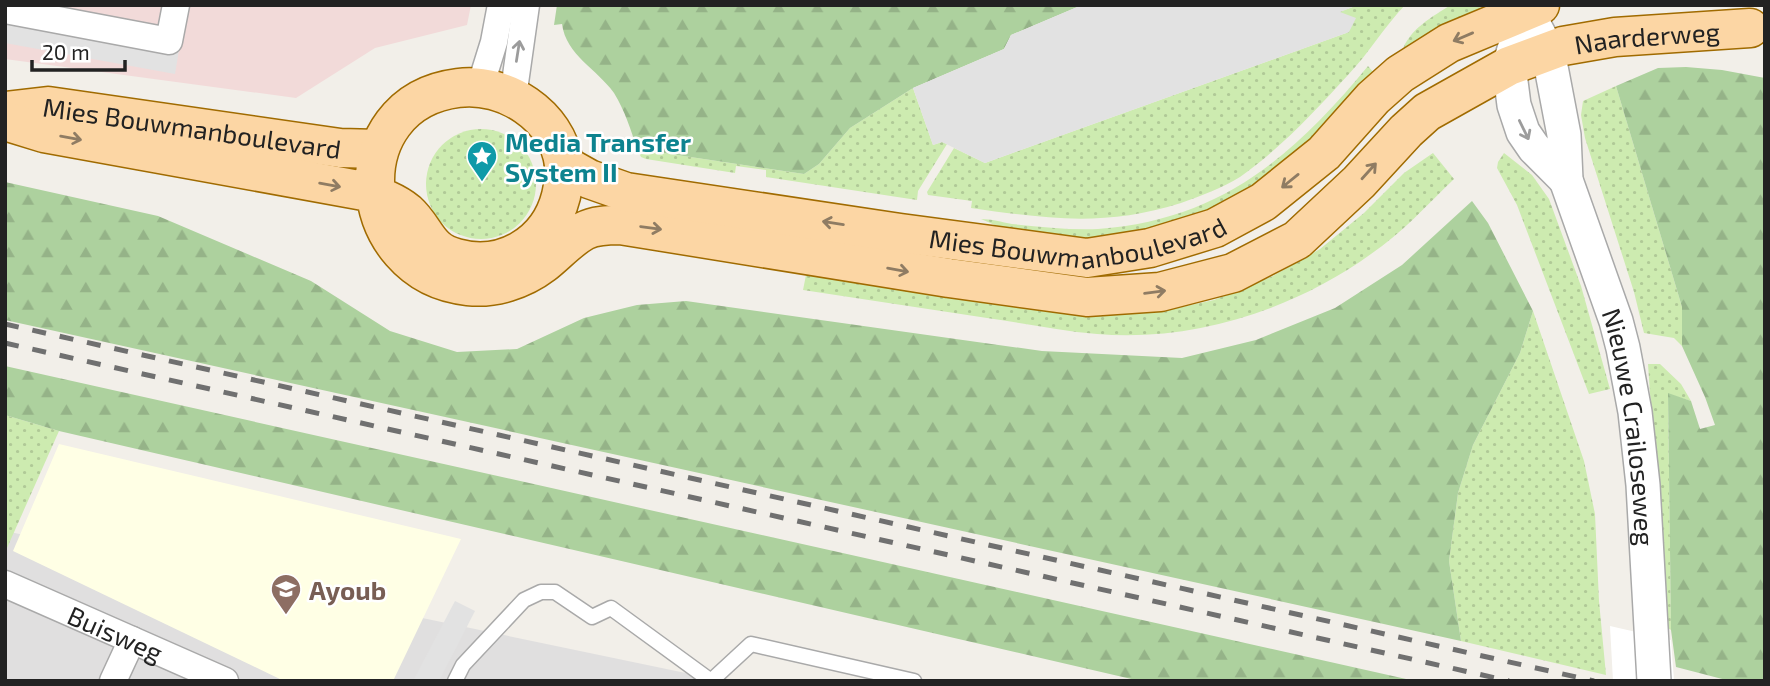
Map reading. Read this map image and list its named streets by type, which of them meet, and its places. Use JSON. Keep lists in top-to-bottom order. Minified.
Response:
{"streets":{"main road":["Naarderweg","Mies Bouwmanboulevard"],"street":["Nieuwe Crailoseweg","Buisweg"]},"crossings":[["Naarderweg","Mies Bouwmanboulevard"],["Naarderweg","Nieuwe Crailoseweg"],["Mies Bouwmanboulevard","Nieuwe Crailoseweg"]],"places":{"place":["Media Transfer System II"],"school or university":["Ayoub"]},"scale_bar":"20 m"}
